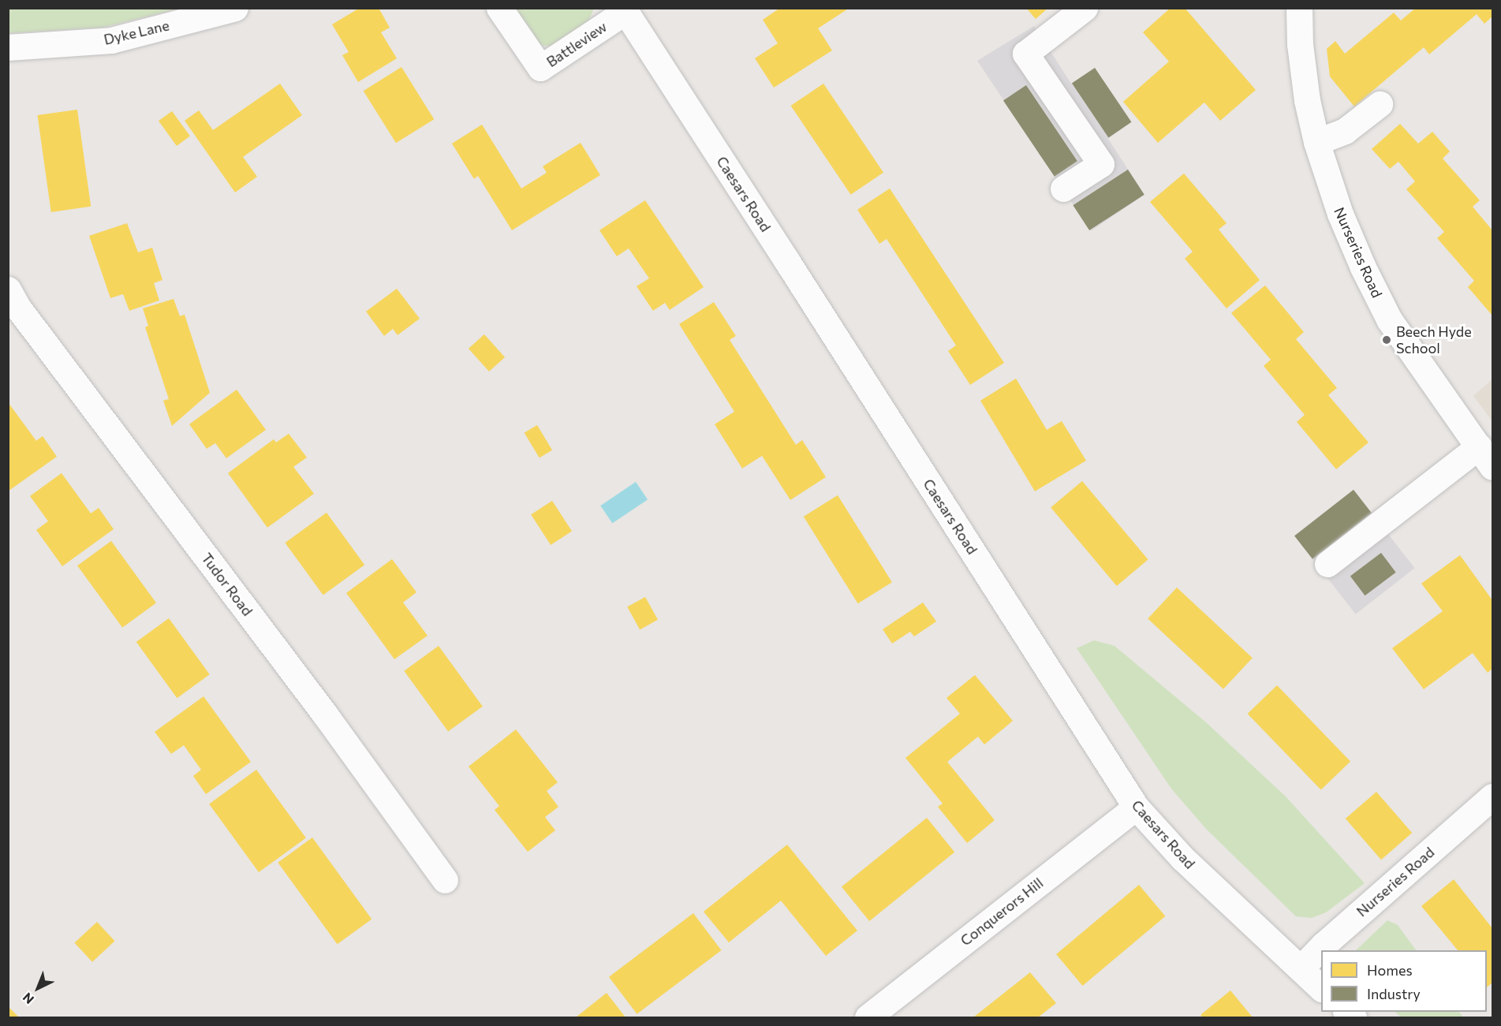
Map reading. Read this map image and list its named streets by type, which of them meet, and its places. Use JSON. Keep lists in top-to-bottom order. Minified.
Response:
{"streets":{"street":["Dyke Lane","Battleview","Caesars Road","Nurseries Road","Tudor Road","Conquerors Hill"]},"crossings":[["Battleview","Caesars Road"],["Caesars Road","Nurseries Road"],["Caesars Road","Conquerors Hill"]],"places":["Beech Hyde School"],"legend":["Homes","Industry"],"north":"bottom left"}
